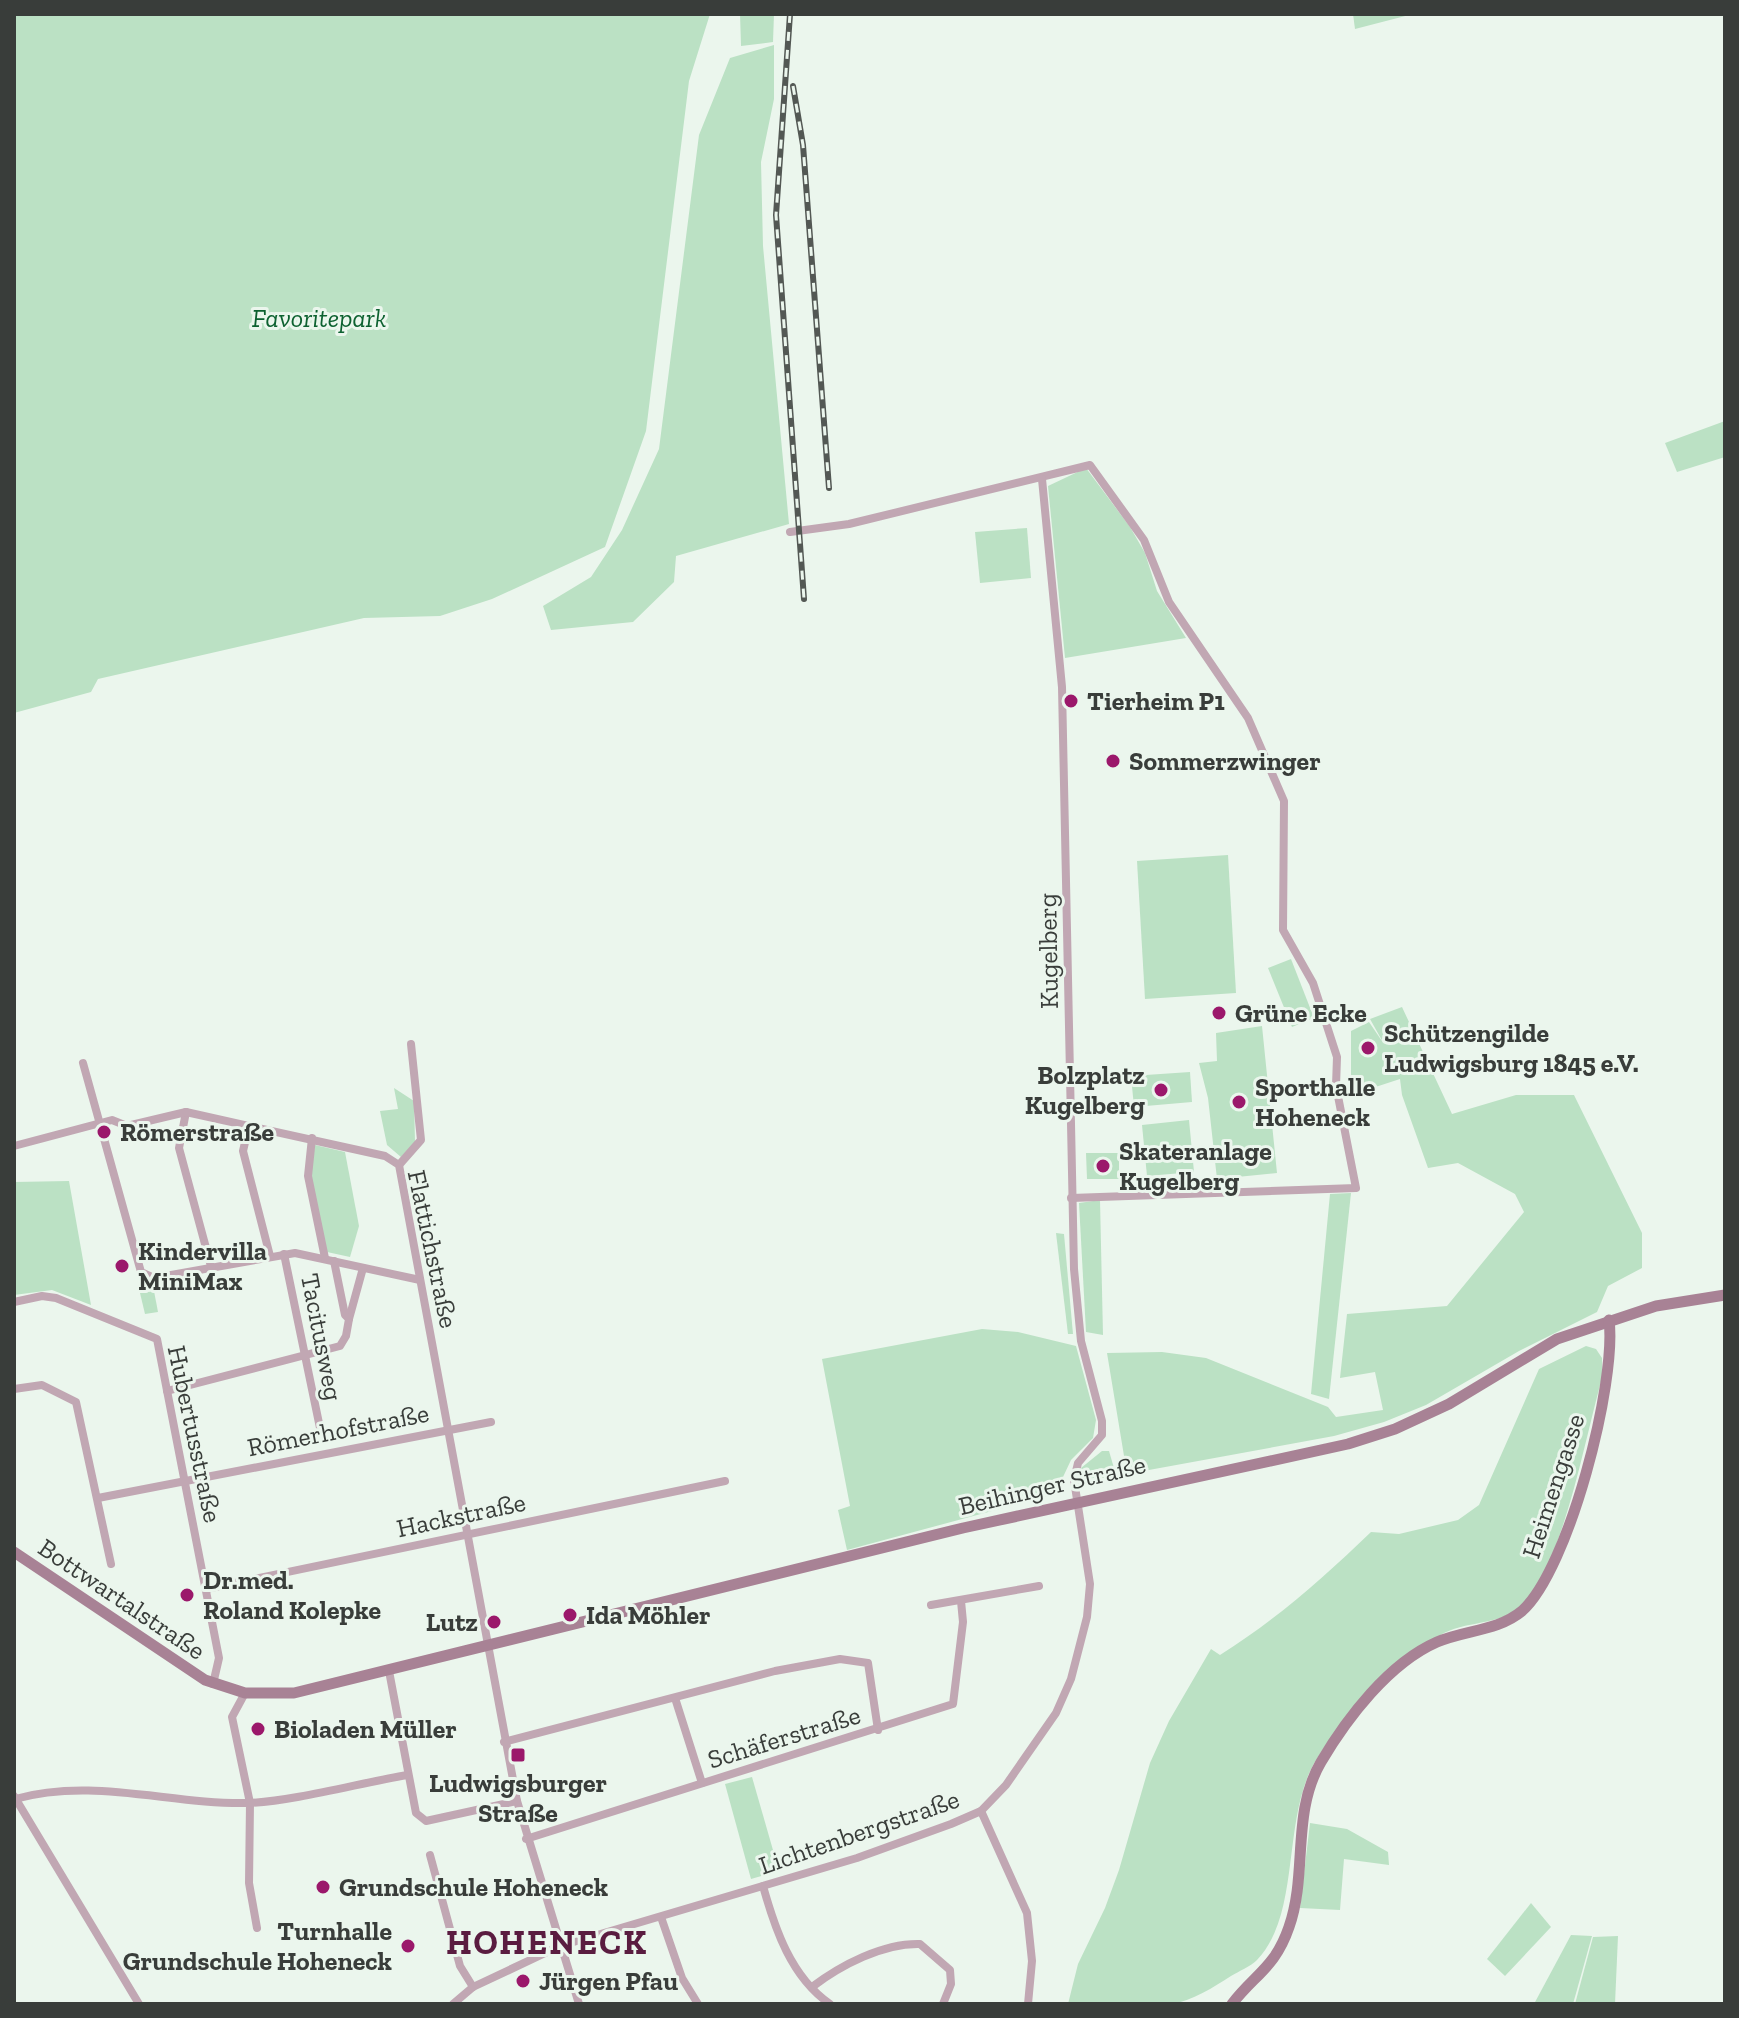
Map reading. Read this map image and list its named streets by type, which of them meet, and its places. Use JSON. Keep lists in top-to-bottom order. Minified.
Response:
{"streets":{"main road":["Beihinger Straße","Heimengasse","Bottwartalstraße"],"street":["Kugelberg","Flattichstraße","Tacitusweg","Römerhofstraße","Hubertusstraße","Hackstraße","Schäferstraße","Lichtenbergstraße"]},"crossings":[["Kugelberg","Lichtenbergstraße"],["Flattichstraße","Tacitusweg"],["Flattichstraße","Römerhofstraße"],["Flattichstraße","Beihinger Straße"],["Flattichstraße","Hackstraße"],["Flattichstraße","Bottwartalstraße"],["Römerhofstraße","Hubertusstraße"],["Hubertusstraße","Hackstraße"],["Hubertusstraße","Bottwartalstraße"],["Beihinger Straße","Heimengasse"],["Beihinger Straße","Bottwartalstraße"],["Beihinger Straße","Lichtenbergstraße"]],"districts":["HOHENECK"],"parks":["Favoritepark"],"places":{"other":["Tierheim P1","Sommerzwinger","Grüne Ecke","Schützengilde Ludwigsburg 1845 e.V.","Bolzplatz Kugelberg","Sporthalle Hoheneck","Römerstraße","Skateranlage Kugelberg","Kindervilla MiniMax","Dr.med. Roland Kolepke","Ida Möhler","Lutz","Bioladen Müller","Grundschule Hoheneck","Turnhalle Grundschule Hoheneck","Jürgen Pfau"],"transit":["Ludwigsburger Straße"]}}
